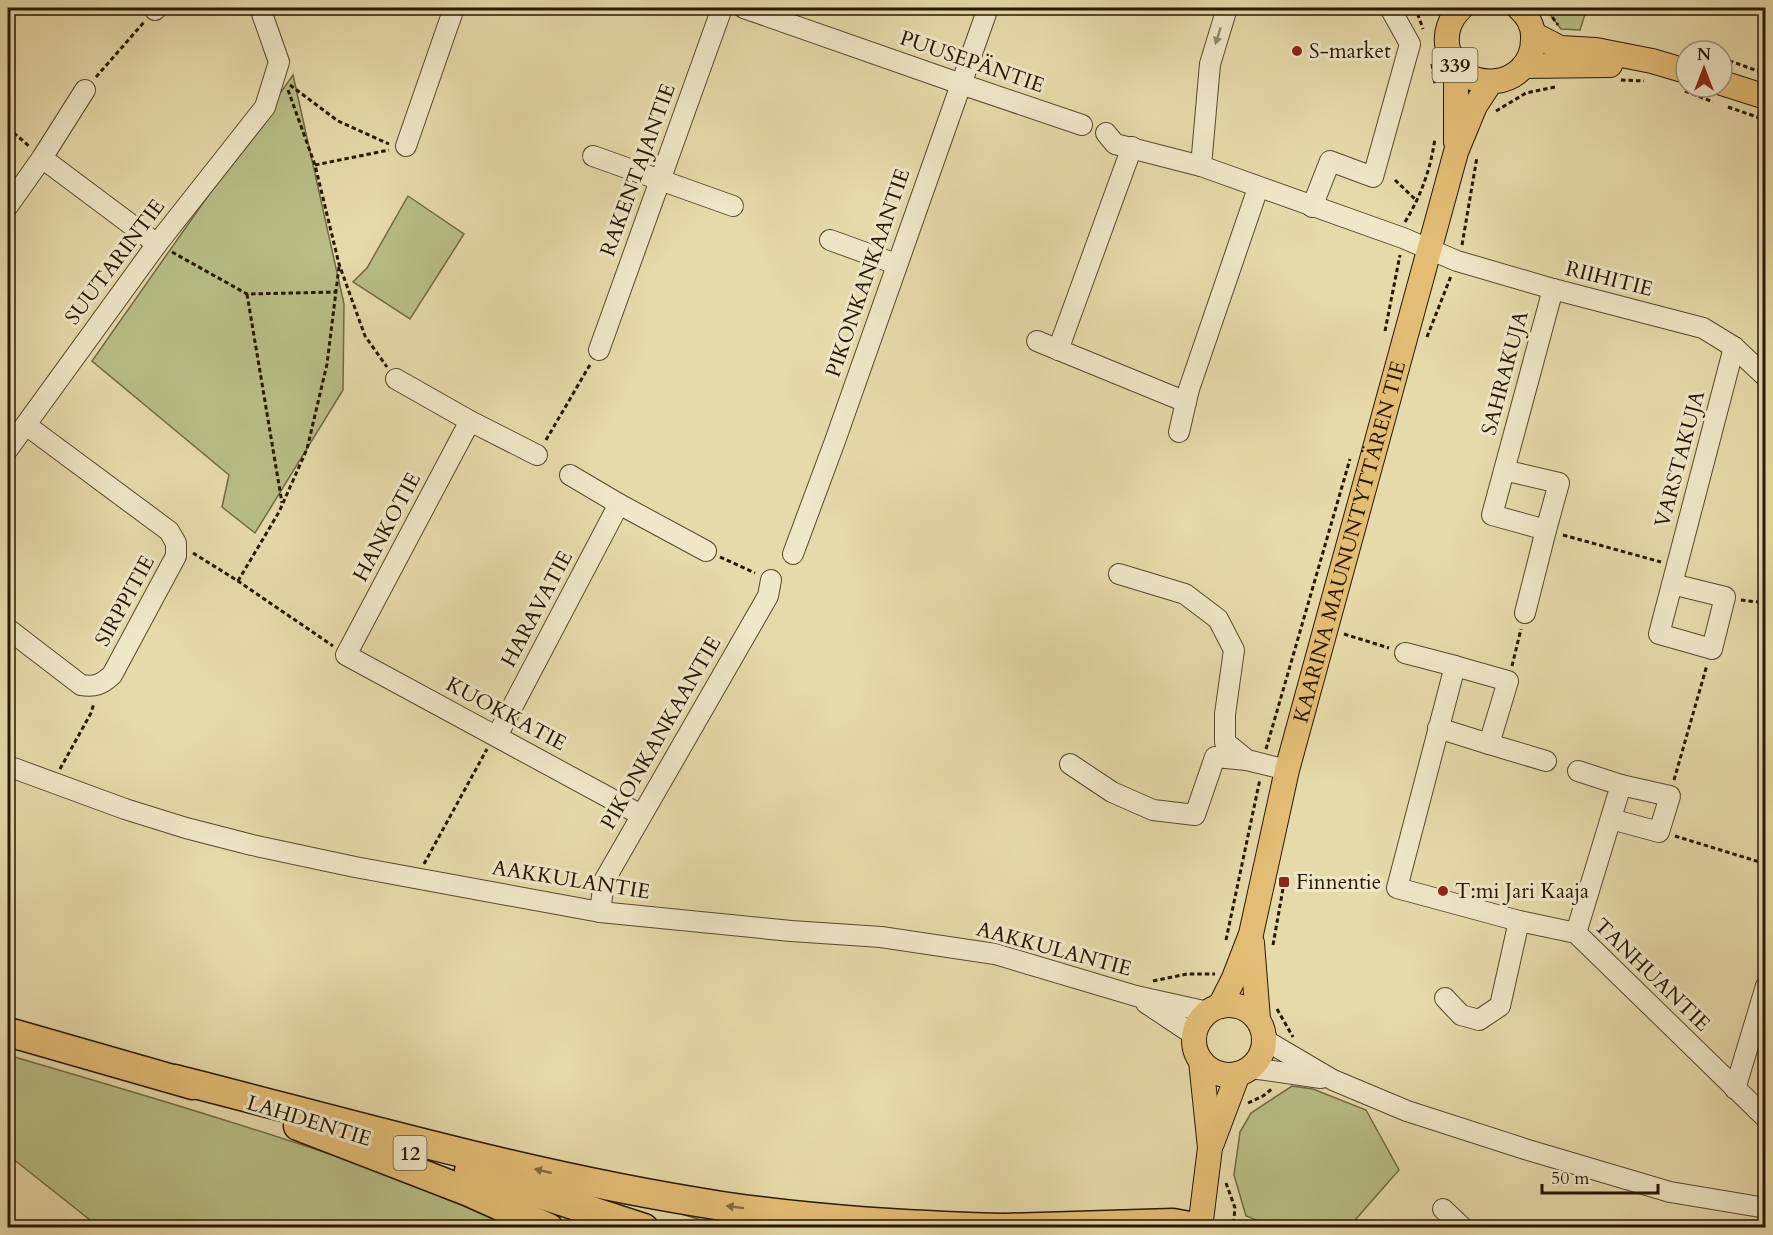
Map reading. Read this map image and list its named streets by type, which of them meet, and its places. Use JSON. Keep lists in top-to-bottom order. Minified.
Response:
{"streets":{"highway":["LAHDENTIE","12"],"main road":["339","KAARINA MAUNUNTYTTÄREN TIE"],"street":["PUUSEPÄNTIE","RAKENTAJANTIE","SUUTARINTIE","PIKONKANKAANTIE","RIIHITIE","SAHRAKUJA","VARSTAKUJA","HANKOTIE","SIRPPITIE","HARAVATIE","KUOKKATIE","AAKKULANTIE","TANHUANTIE"]},"crossings":[["PUUSEPÄNTIE","PIKONKANKAANTIE"],["339","KAARINA MAUNUNTYTTÄREN TIE"],["SUUTARINTIE","SIRPPITIE"],["PIKONKANKAANTIE","KUOKKATIE"],["PIKONKANKAANTIE","AAKKULANTIE"],["RIIHITIE","SAHRAKUJA"],["RIIHITIE","VARSTAKUJA"],["RIIHITIE","KAARINA MAUNUNTYTTÄREN TIE"],["HANKOTIE","KUOKKATIE"],["KAARINA MAUNUNTYTTÄREN TIE","AAKKULANTIE"],["HARAVATIE","KUOKKATIE"]],"places":{"other":["S-market","T:mi Jari Kaaja"],"transit":["Finnentie"]},"scale_bar":"50 m","north":"top"}
